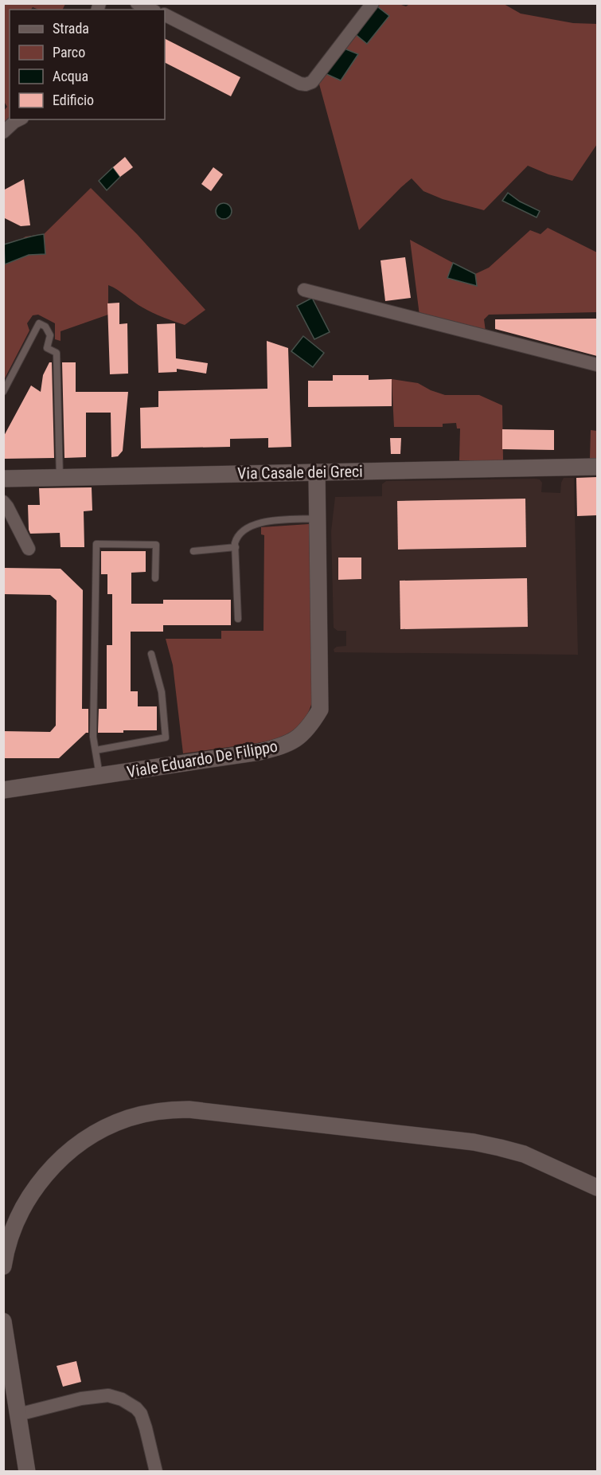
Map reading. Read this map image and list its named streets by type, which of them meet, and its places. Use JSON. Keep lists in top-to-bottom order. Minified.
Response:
{"streets":{"street":["Via Casale dei Greci","Viale Eduardo De Filippo"]},"crossings":[["Via Casale dei Greci","Viale Eduardo De Filippo"]],"legend":["Strada","Parco","Acqua","Edificio"]}
